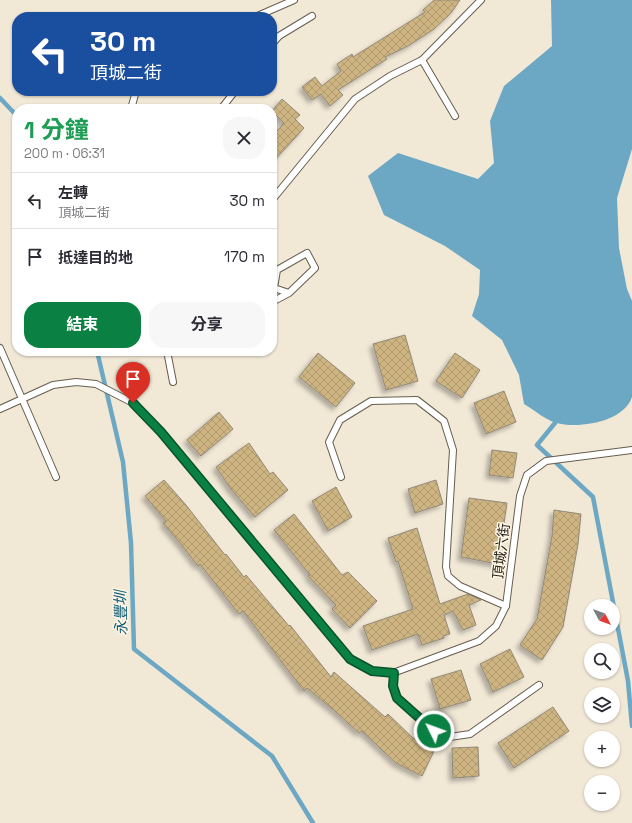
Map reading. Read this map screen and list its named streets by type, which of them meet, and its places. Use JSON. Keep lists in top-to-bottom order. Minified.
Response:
{"streets":{"lane":["頂城六街"]},"water":["永豐圳"],"north":"bottom right","page":{"turn":["30 m","頂城二街"],"heading":["1 分鐘","200 m · 06:31"],"list":[{"name":"左轉","note":"頂城二街","value":"30 m"},{"name":"抵達目的地","value":"170 m"}],"buttons":["結束","分享"],"map_buttons":["+","−"]}}
